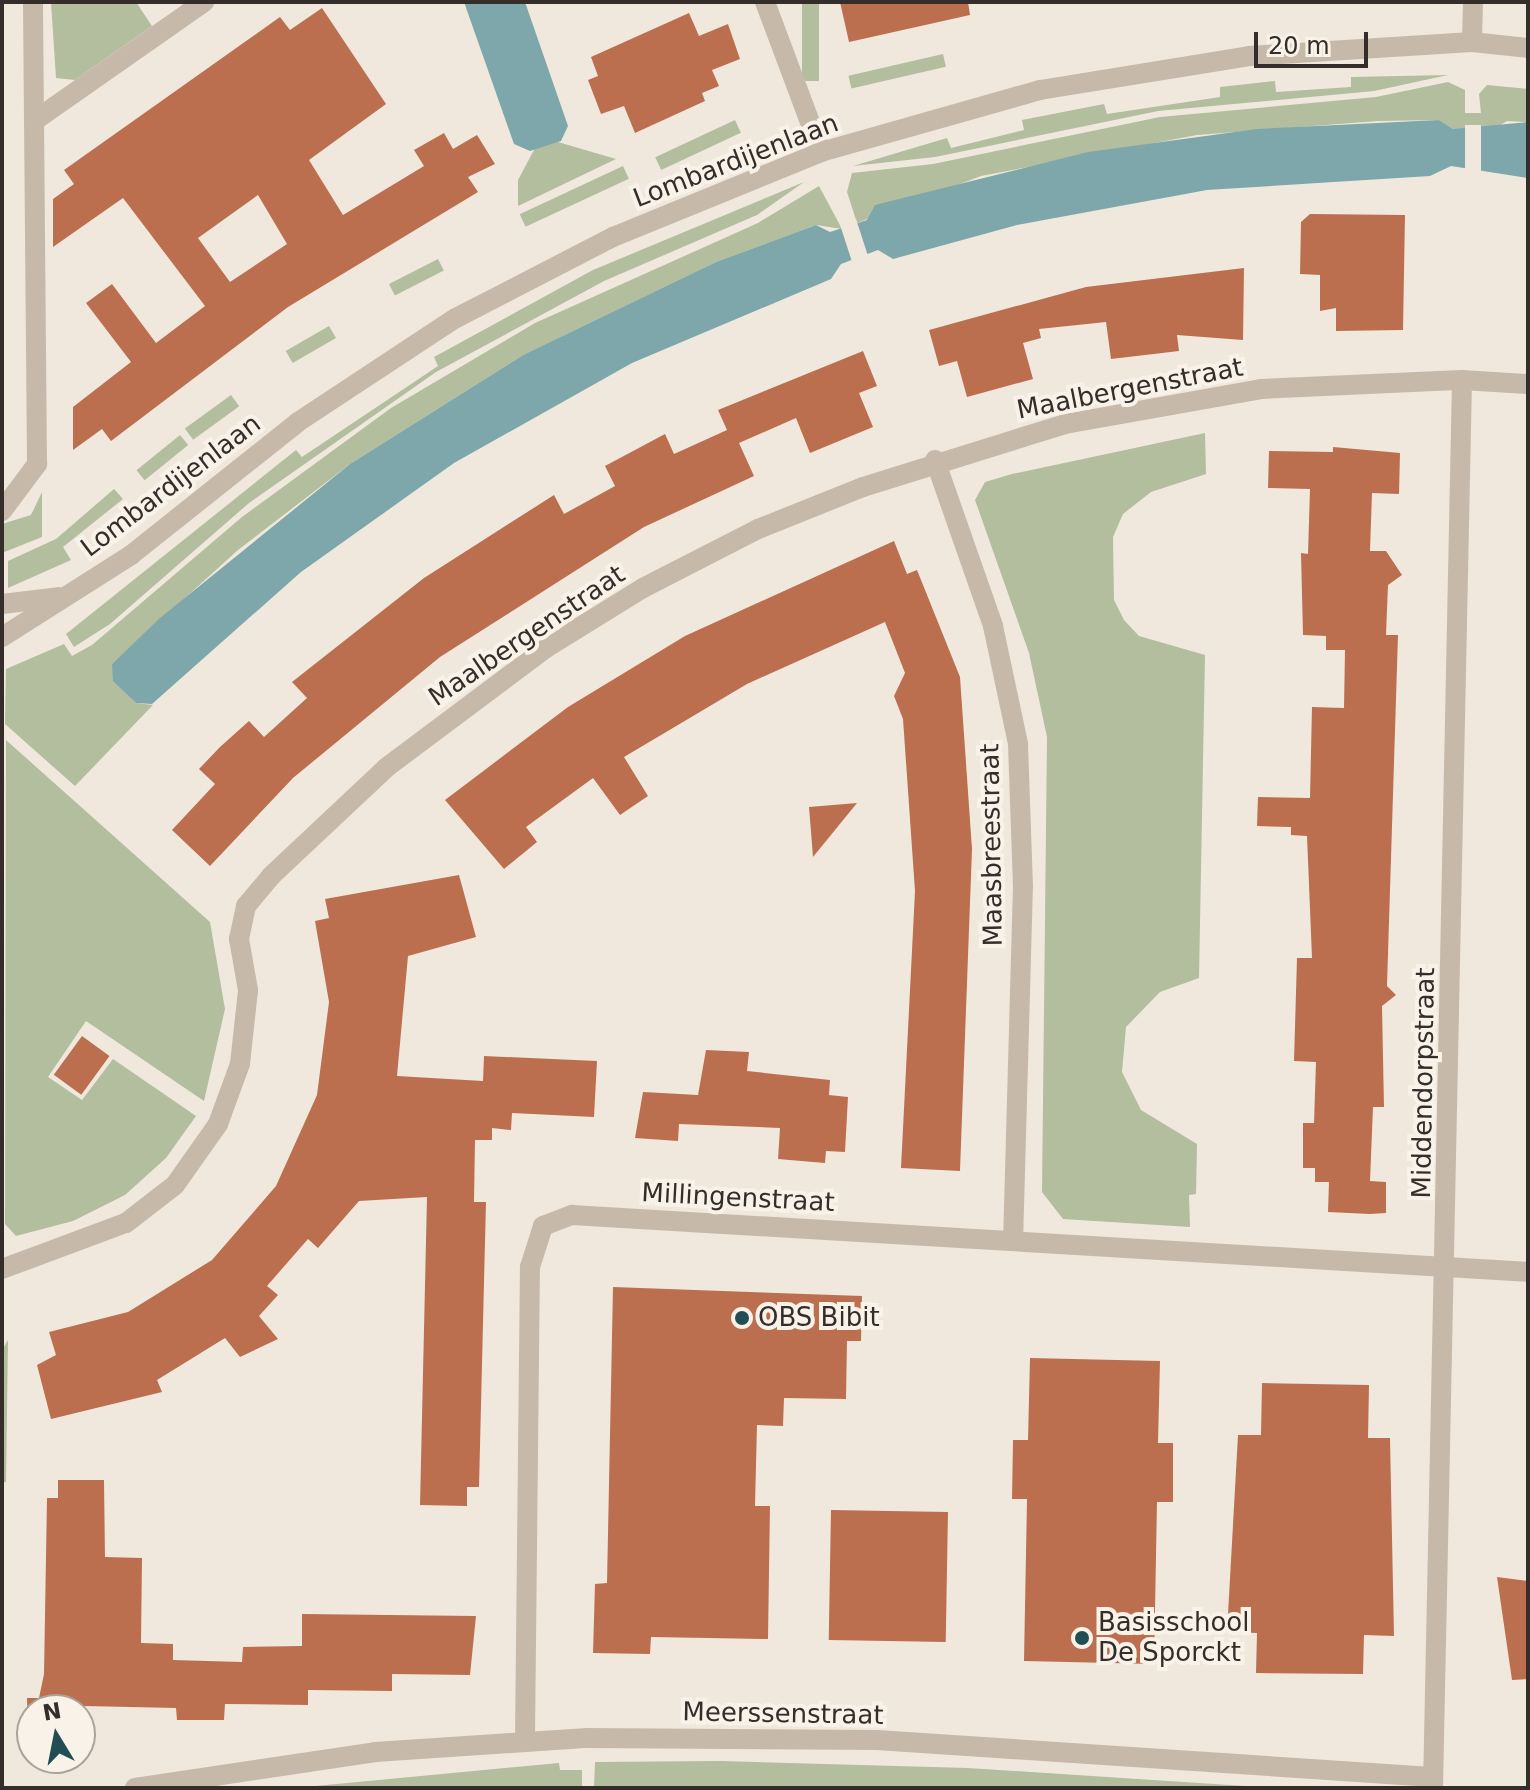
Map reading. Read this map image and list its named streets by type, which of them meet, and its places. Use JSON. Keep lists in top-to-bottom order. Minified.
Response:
{"streets":{"street":["Lombardijenlaan","Maalbergenstraat","Maasbreestraat","Middendorpstraat","Millingenstraat","Meerssenstraat"]},"crossings":[["Maalbergenstraat","Maasbreestraat"],["Maalbergenstraat","Middendorpstraat"],["Maasbreestraat","Millingenstraat"],["Middendorpstraat","Millingenstraat"],["Middendorpstraat","Meerssenstraat"],["Millingenstraat","Meerssenstraat"]],"places":["OBS Bibit","Basisschool De Sporckt"],"scale_bar":"20 m","north":"top"}
